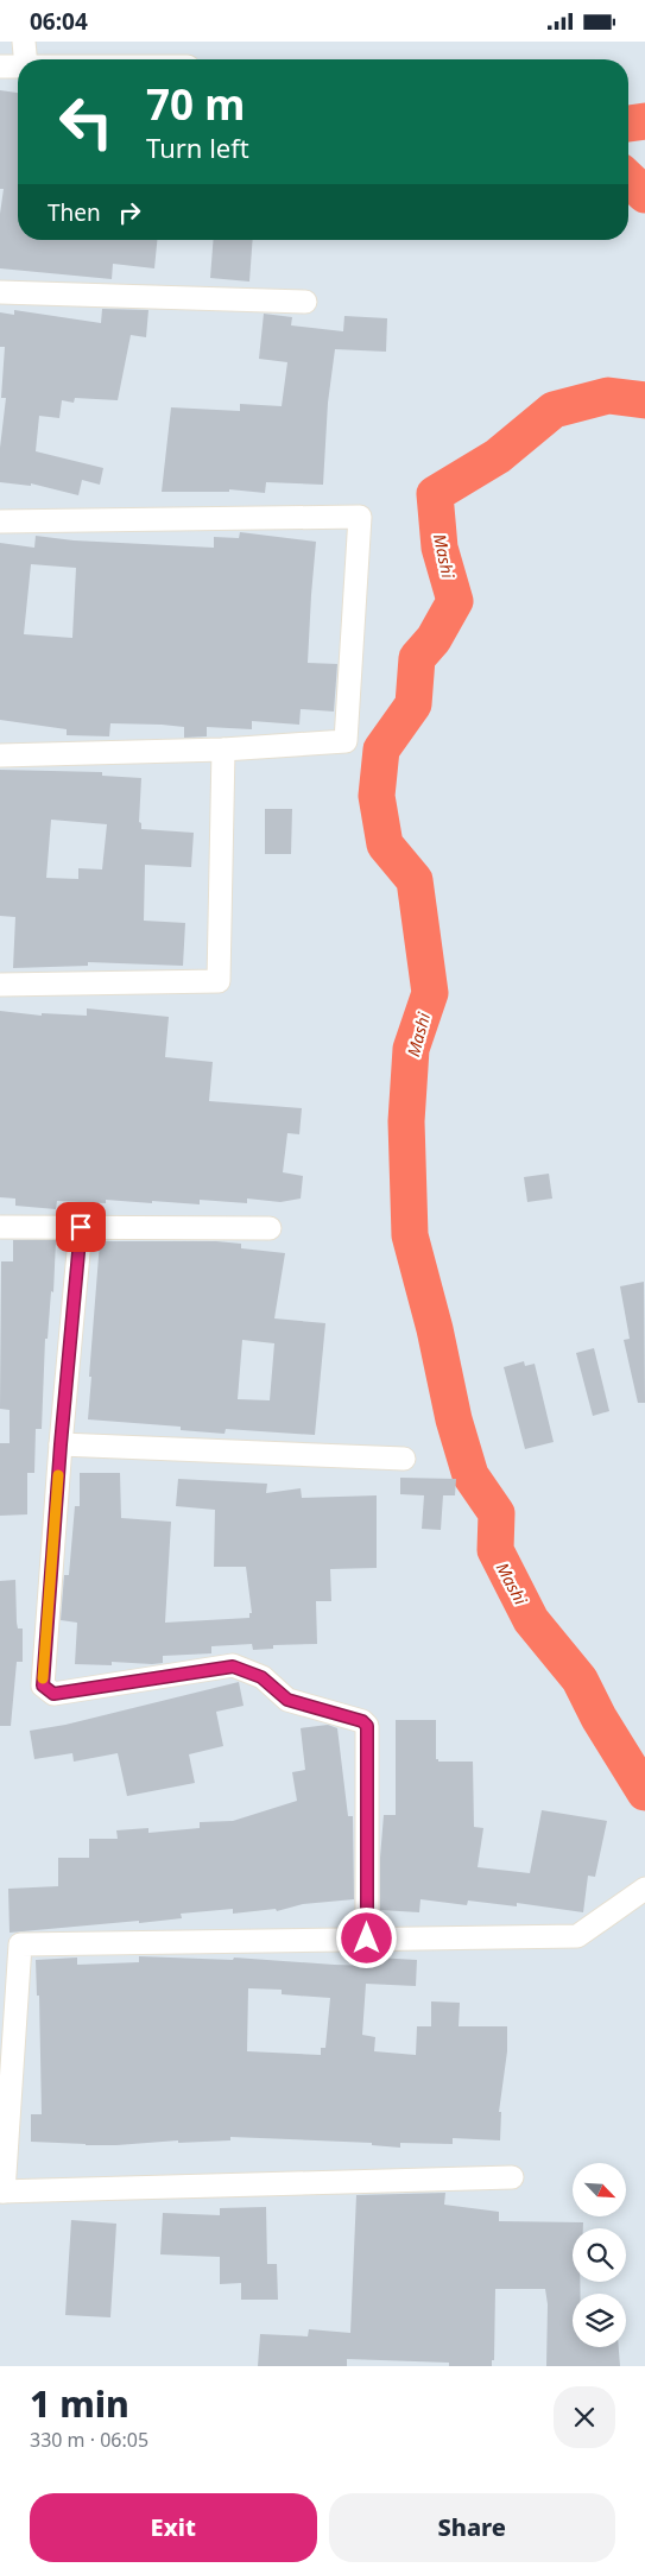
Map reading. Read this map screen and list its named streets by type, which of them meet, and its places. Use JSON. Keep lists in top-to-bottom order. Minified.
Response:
{"water":["Mashi"],"north":"bottom right","page":{"status":"06:04","turn":["70 m","Turn left"],"then":"Then","heading":["1 min","330 m · 06:05"],"buttons":["Exit","Share"]}}
